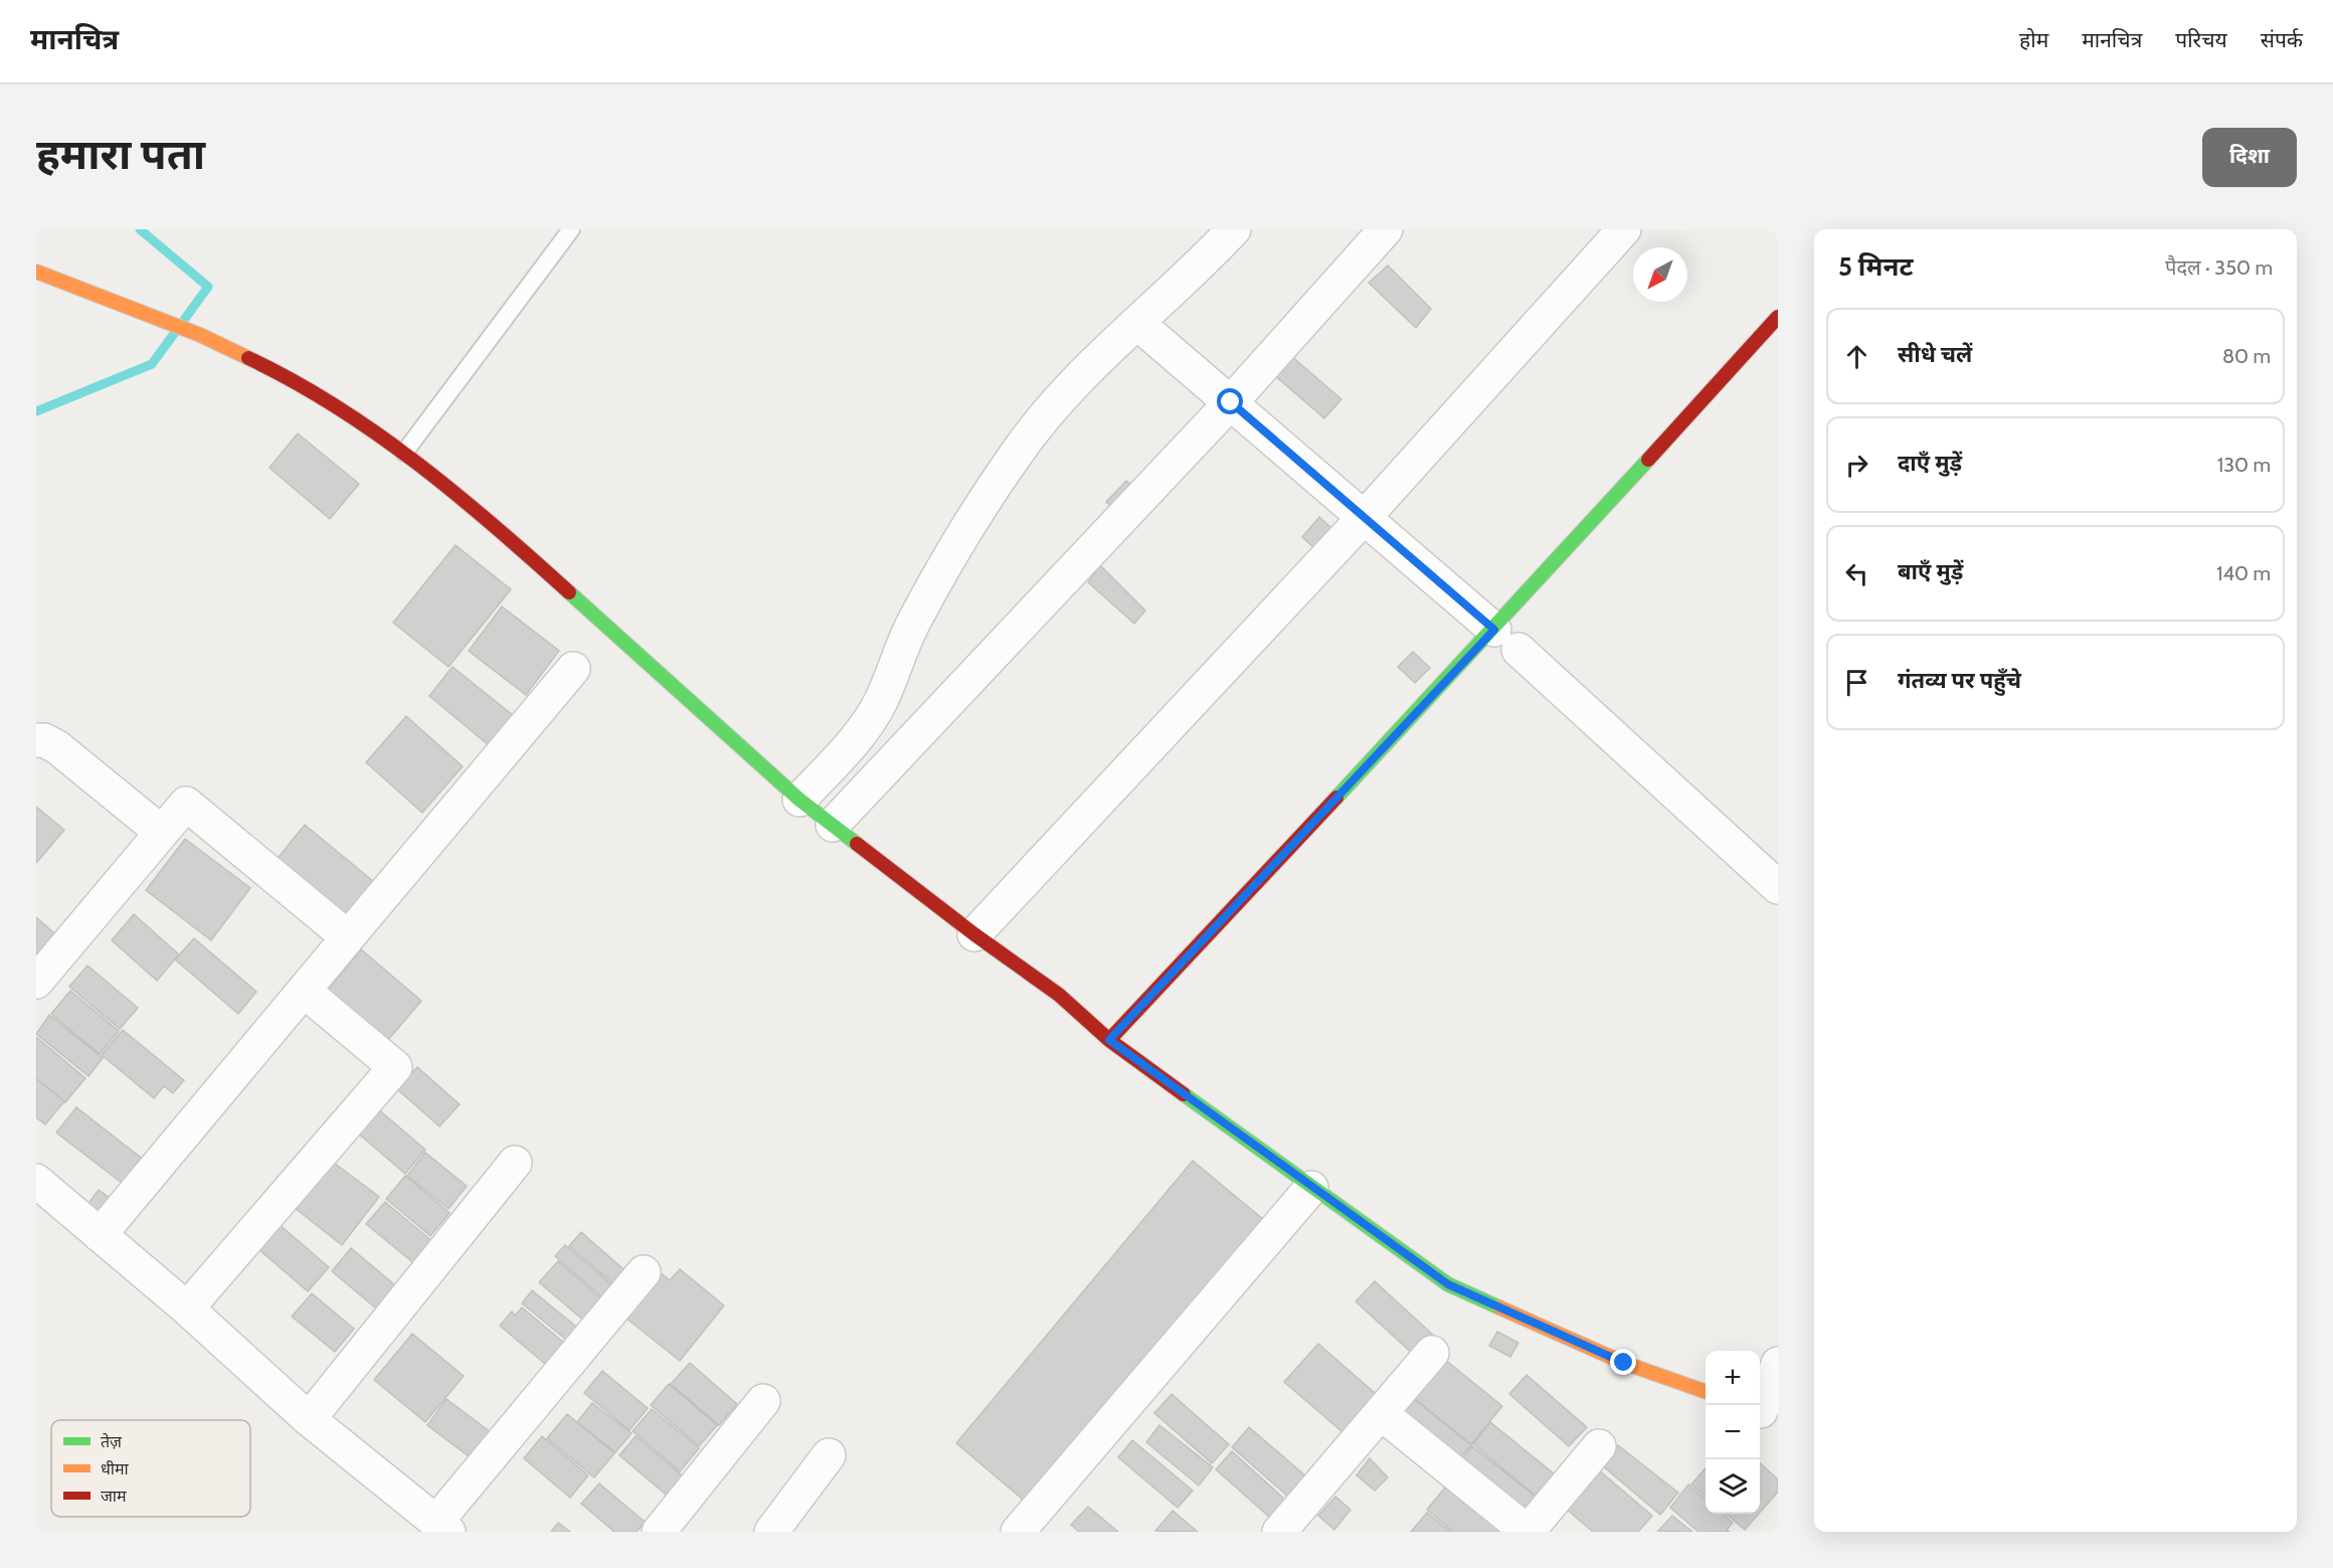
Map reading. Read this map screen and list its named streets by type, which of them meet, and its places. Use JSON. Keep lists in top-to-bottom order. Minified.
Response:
{"legend":["तेज़","धीमा","जाम"],"north":"bottom left","page":{"header":"मानचित्र","nav":["होम","मानचित्र","परिचय","संपर्क"],"title":"हमारा पता","buttons":"दिशा","heading":["5 मिनट","पैदल · 350 m"],"list":[["सीधे चलें","80 m"],["दाएँ मुड़ें","130 m"],["बाएँ मुड़ें","140 m"],"गंतव्य पर पहुँचे"],"map_buttons":["+","−"]}}
